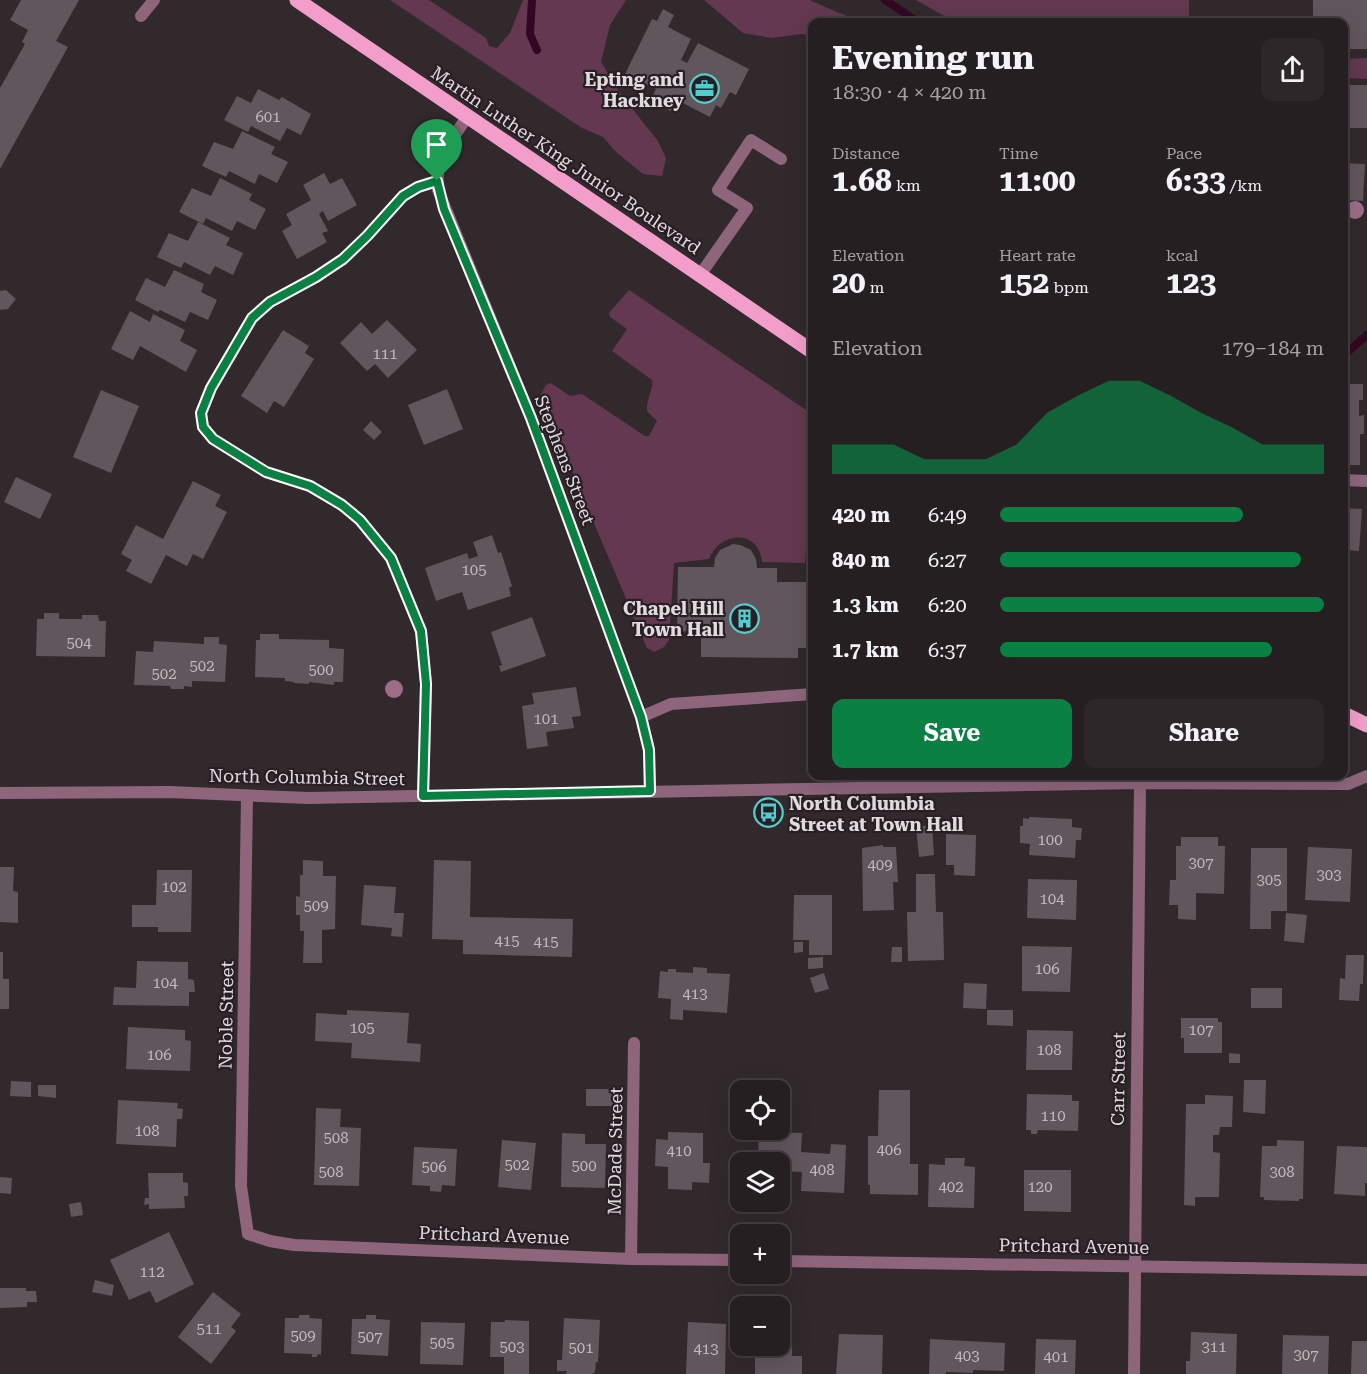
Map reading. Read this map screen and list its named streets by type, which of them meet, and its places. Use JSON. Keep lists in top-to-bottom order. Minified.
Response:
{"streets":{"main road":["Martin Luther King Junior Boulevard"],"street":["Stephens Street","North Columbia Street","Noble Street","Carr Street","McDade Street","Pritchard Avenue"]},"crossings":[["Martin Luther King Junior Boulevard","Stephens Street"],["Stephens Street","North Columbia Street"],["North Columbia Street","Noble Street"],["Noble Street","Pritchard Avenue"],["Carr Street","Pritchard Avenue"],["McDade Street","Pritchard Avenue"]],"places":{"office":["Epting and Hackney"],"building":["Chapel Hill Town Hall"],"bus stop":["North Columbia Street at Town Hall"]},"house_numbers":["601","111","105","504","502","500","502","101","100","307","409","303","305","102","104","509","415","415","106","104","413","105","107","108","106","110","108","508","406","410","502","500","506","408","508","308","402","120","112","511","509","507","505","503","311","501","413","307","403","401"],"page":{"heading":["Evening run","18:30 · 4 × 420 m"],"stats":[["Distance","1.68 km"],["Time","11:00"],["Pace","6:33 /km"],["Elevation","20 m"],["Heart rate","152 bpm"],["kcal","123"]],"chart":["Elevation","179–184 m"],"list":[{"name":"420 m","note":"6:49"},{"name":"840 m","note":"6:27"},{"name":"1.3 km","note":"6:20"},{"name":"1.7 km","note":"6:37"}],"buttons":["Save","Share"],"map_buttons":["+","−"]}}
